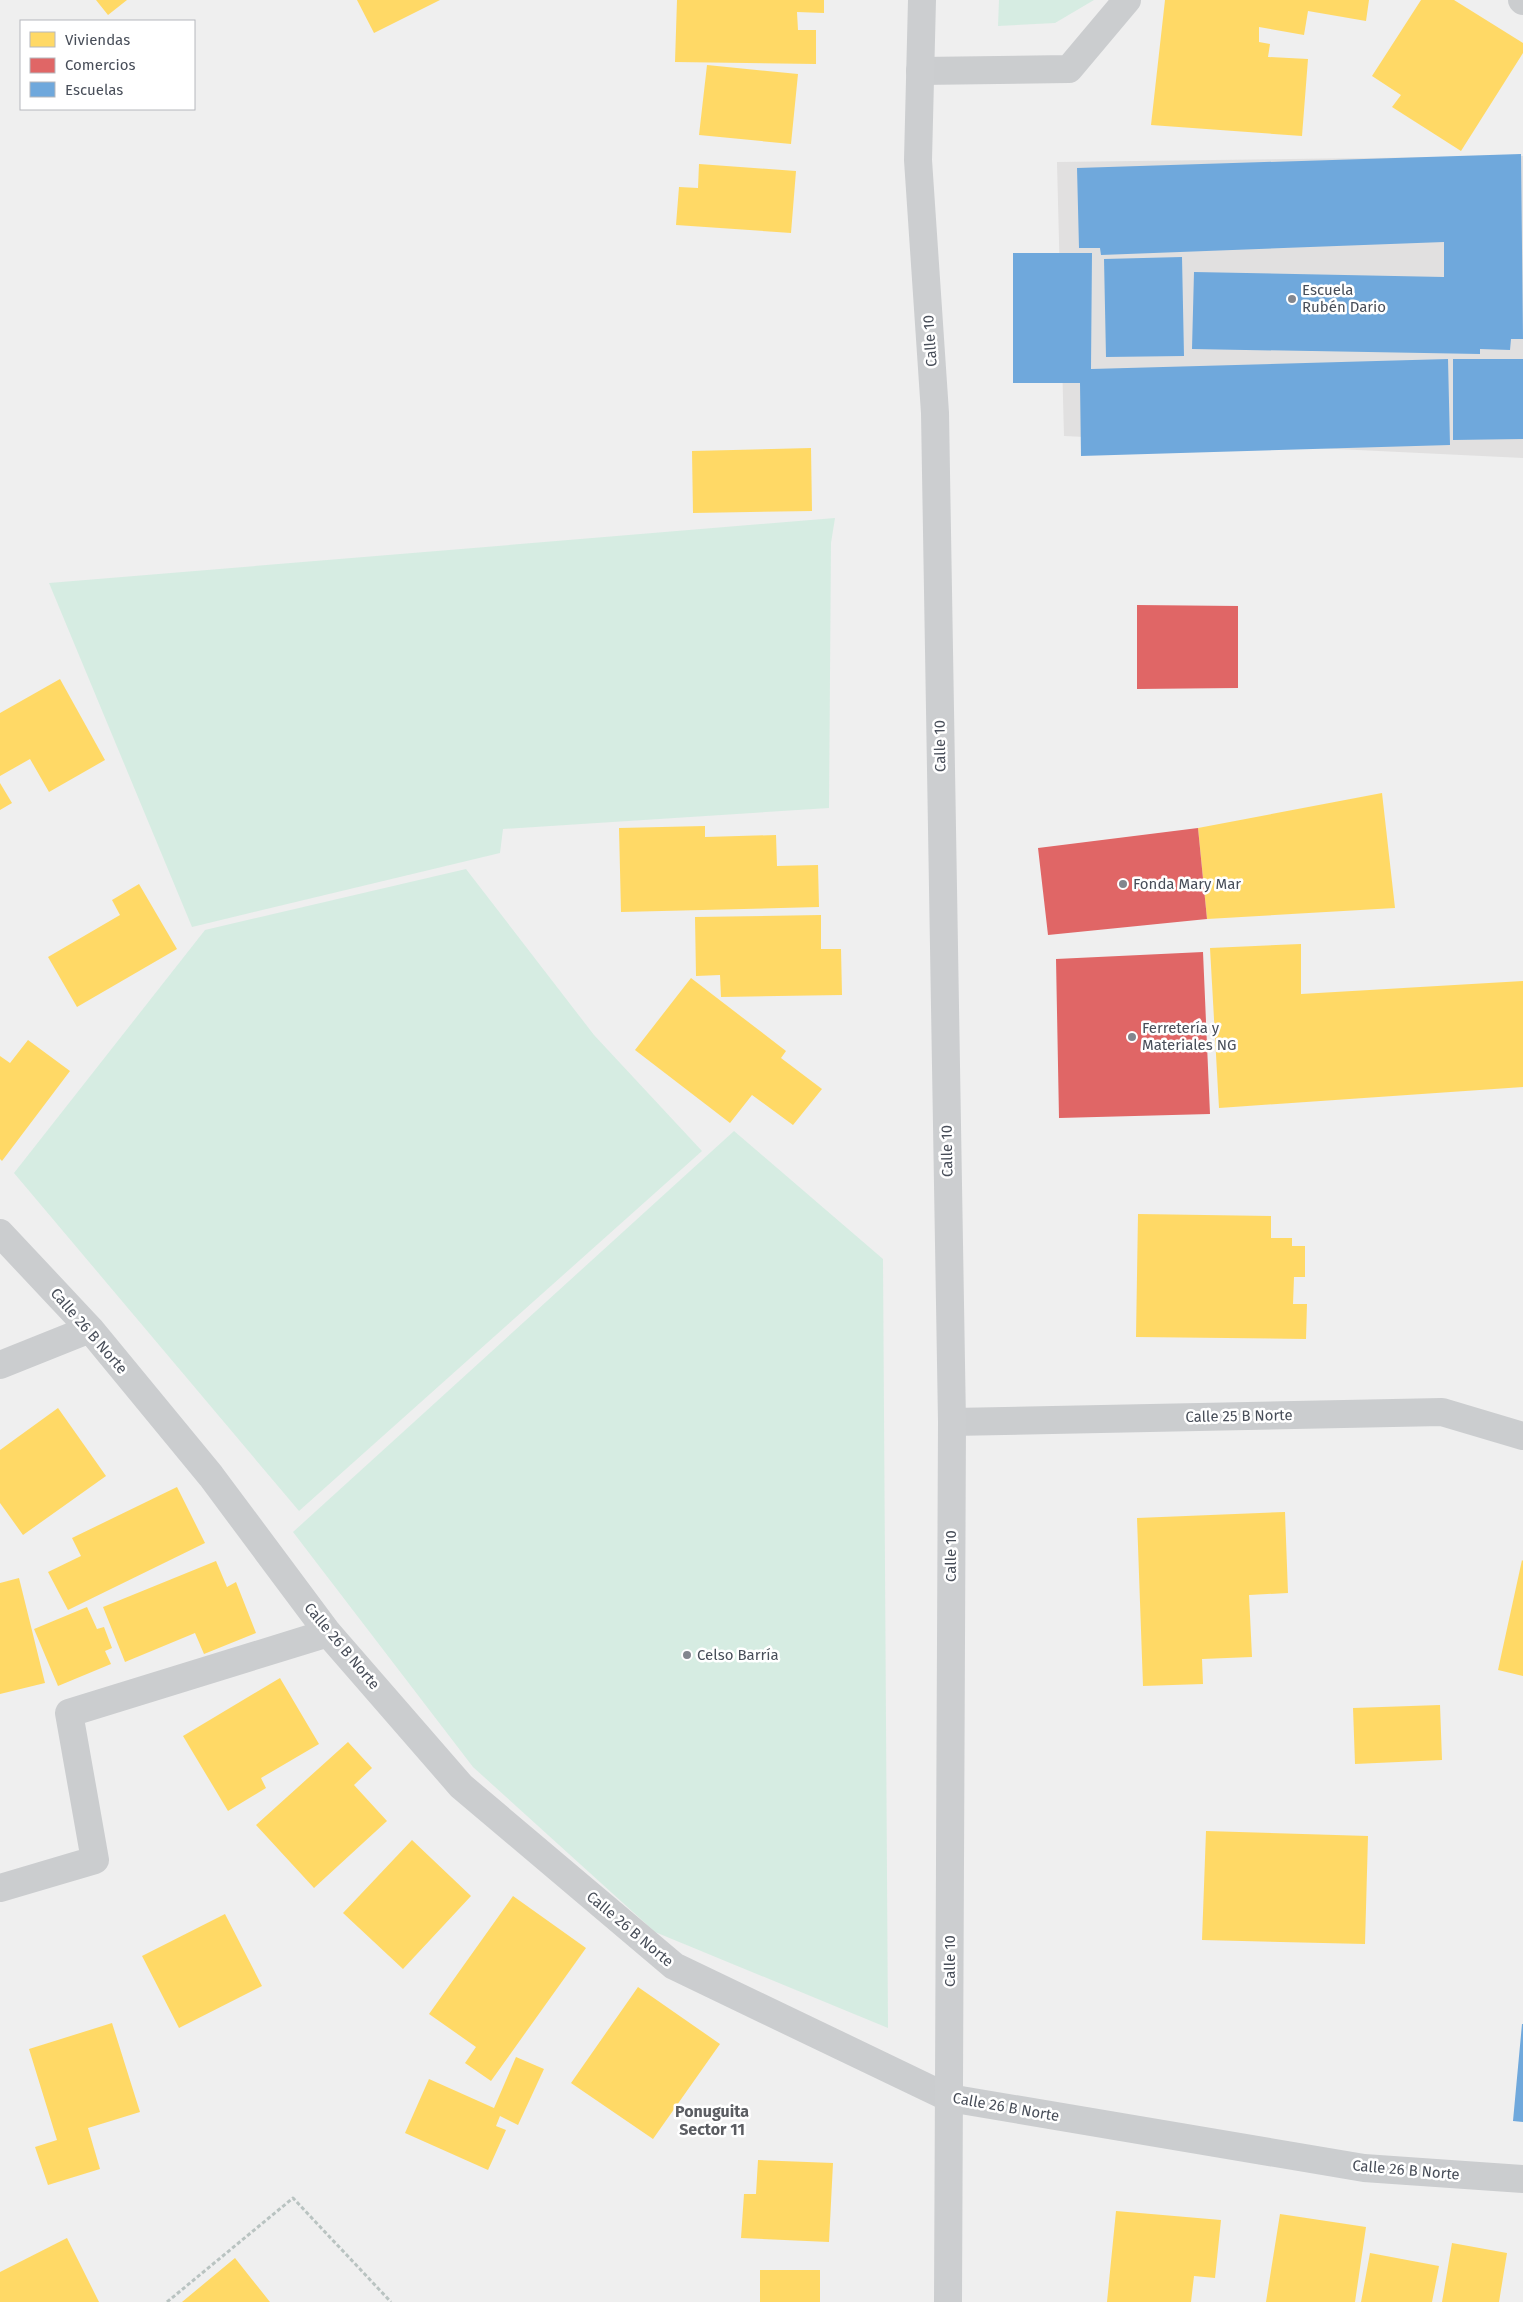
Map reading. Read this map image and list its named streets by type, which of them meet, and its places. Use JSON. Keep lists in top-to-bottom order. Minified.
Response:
{"streets":{"main road":["Calle 10"],"street":["Calle 26 B Norte","Calle 25 B Norte"]},"crossings":[["Calle 10","Calle 26 B Norte"],["Calle 10","Calle 25 B Norte"]],"districts":["Ponuguita Sector 11"],"places":["Escuela Rubén Dario","Fonda Mary Mar","Ferretería y Materiales NG","Celso Barría"],"legend":["Viviendas","Comercios","Escuelas"]}
